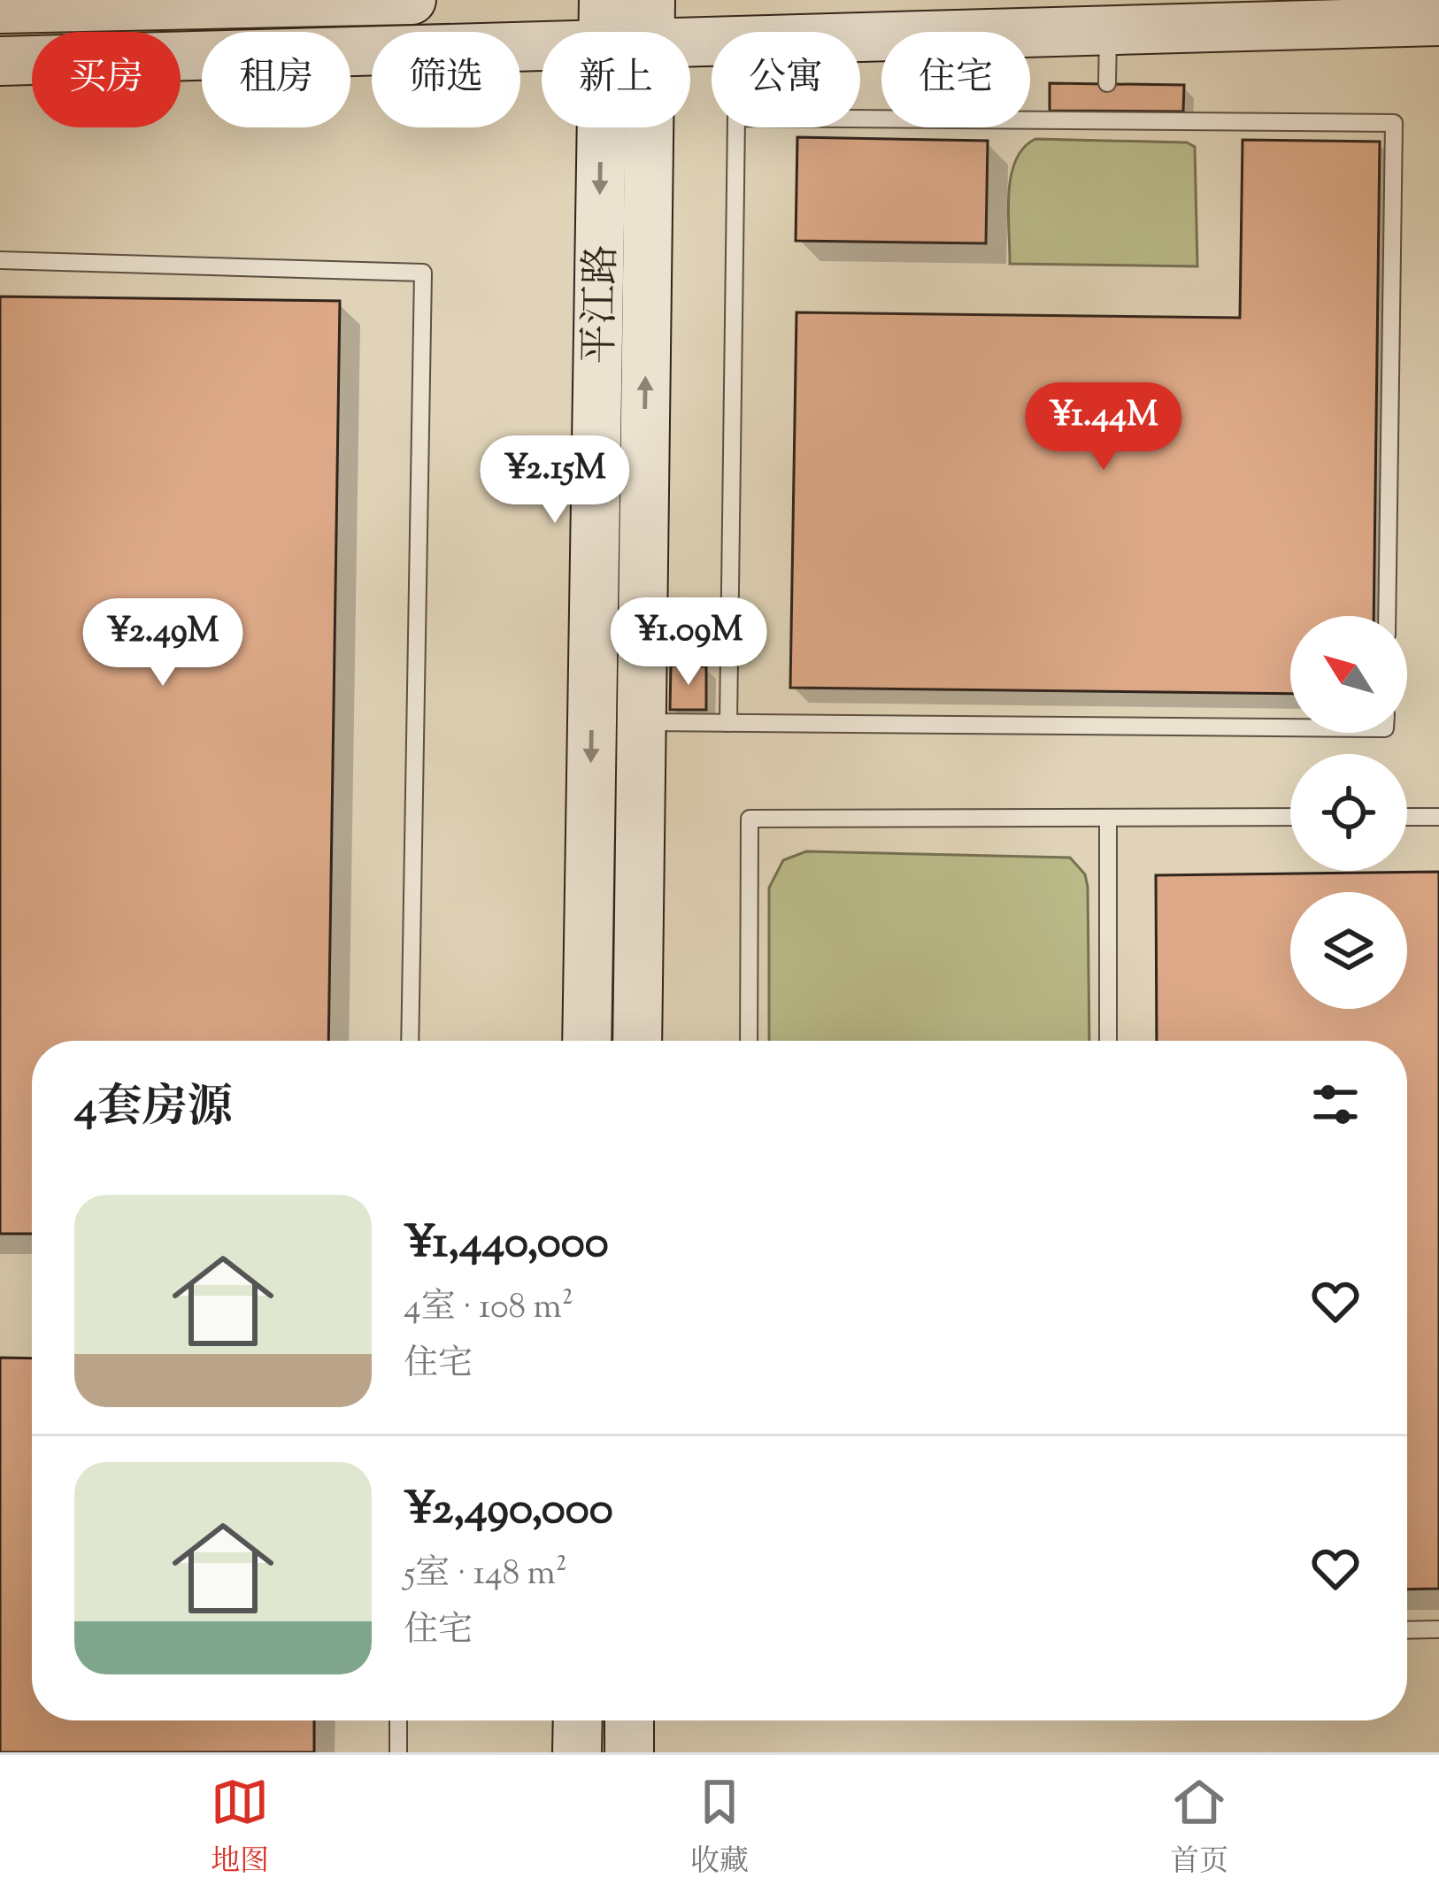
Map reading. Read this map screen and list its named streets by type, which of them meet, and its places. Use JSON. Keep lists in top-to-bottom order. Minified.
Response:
{"streets":{"street":["平江路"]},"north":"top left","page":{"chip":["买房","租房","筛选","新上","公寓","住宅"],"price":["¥1.44M","¥2.15M","¥1.09M","¥2.49M"],"heading":"4套房源","list":[{"name":"¥1,440,000","note":"4室 · 108 m² · 住宅"},{"name":"¥2,490,000","note":"5室 · 148 m² · 住宅"}],"tabs":["地图","收藏","首页"]}}
